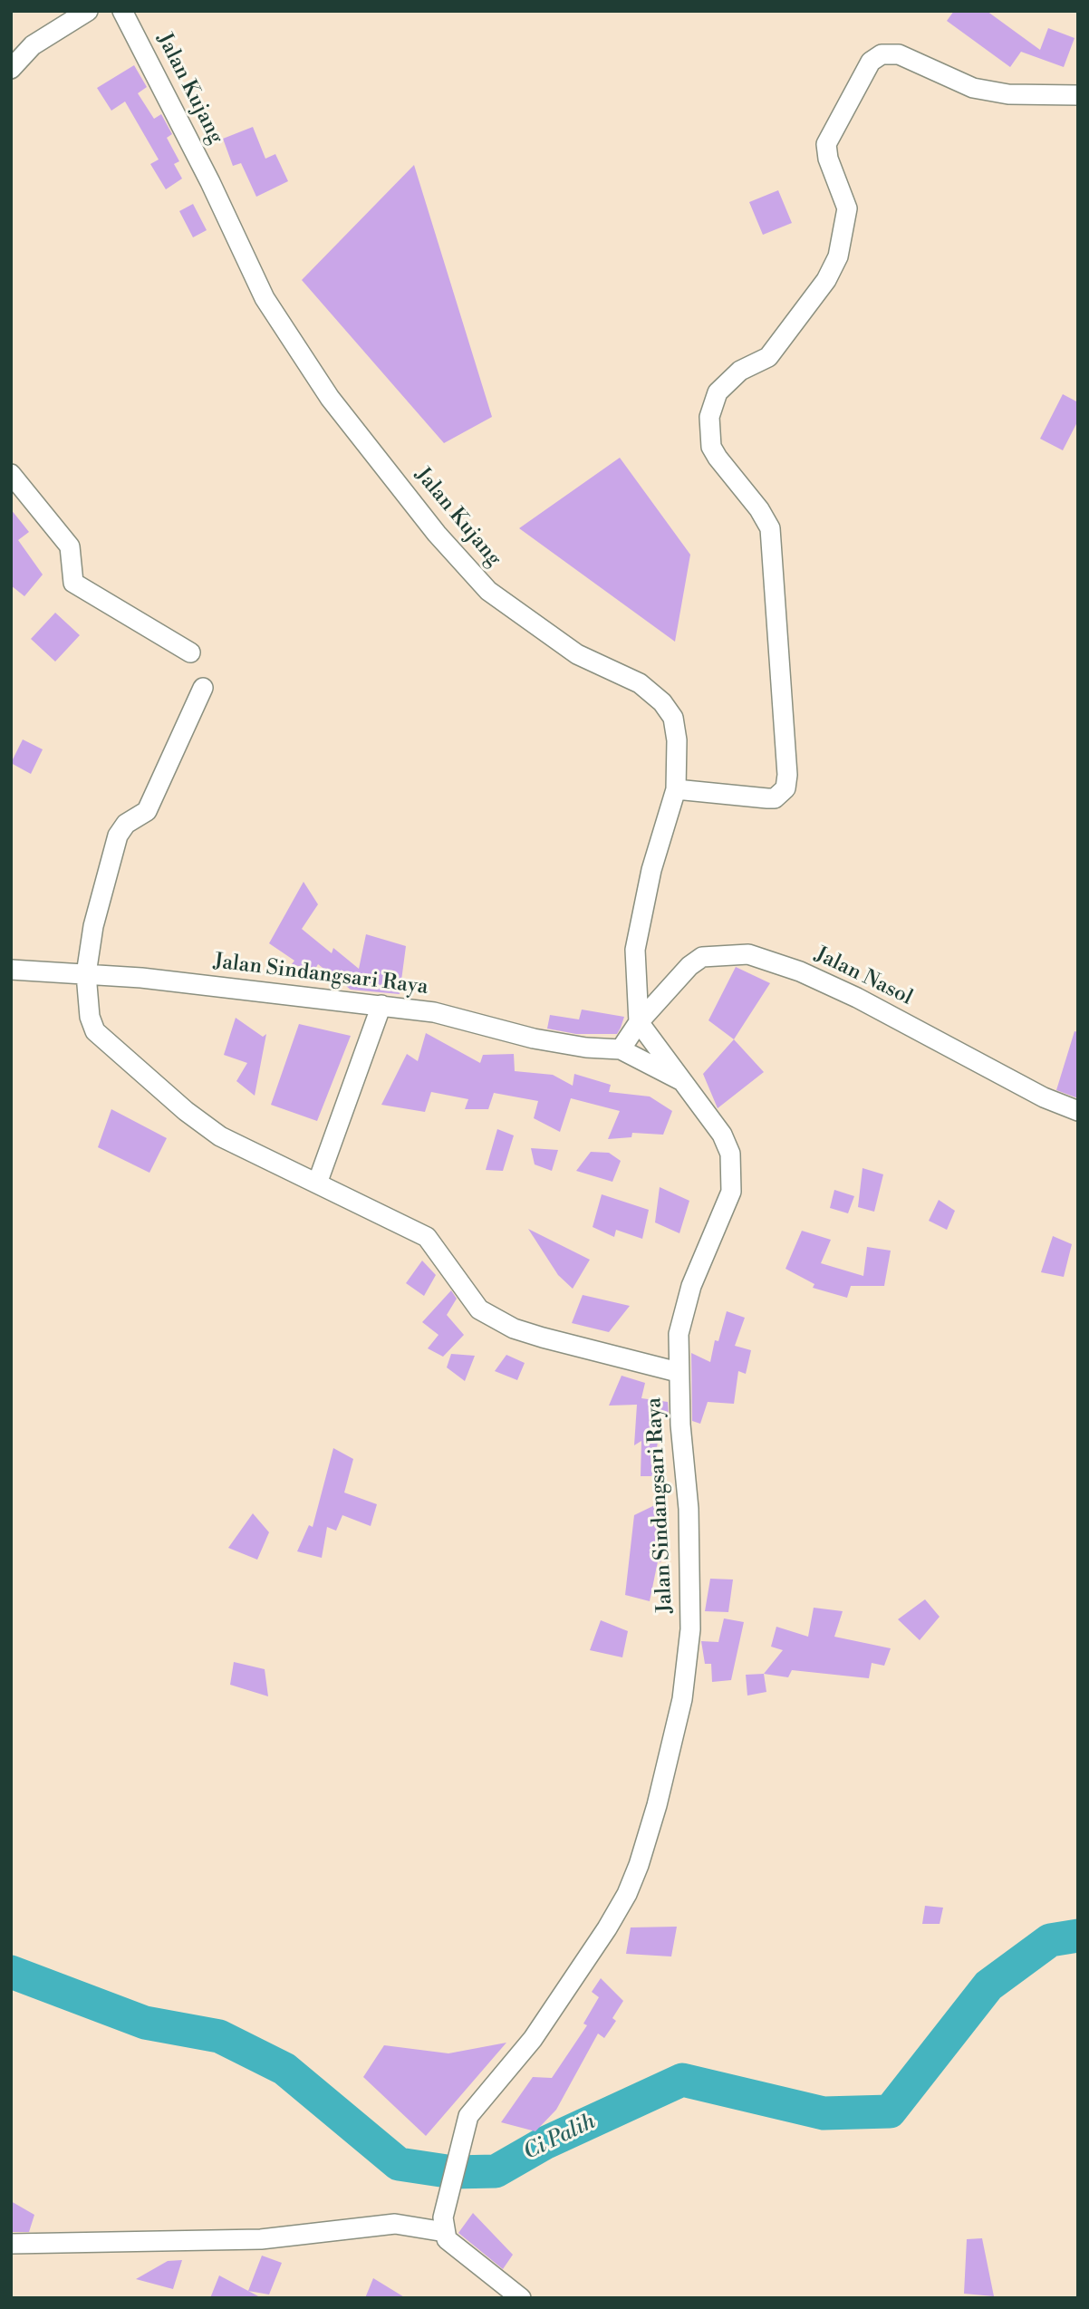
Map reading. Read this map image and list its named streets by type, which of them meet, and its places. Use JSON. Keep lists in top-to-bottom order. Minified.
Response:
{"streets":{"street":["Jalan Kujang","Jalan Sindangsari Raya","Jalan Nasol"]},"crossings":[["Jalan Kujang","Jalan Sindangsari Raya"],["Jalan Kujang","Jalan Nasol"],["Jalan Sindangsari Raya","Jalan Nasol"]],"water":["Ci Palih"]}
